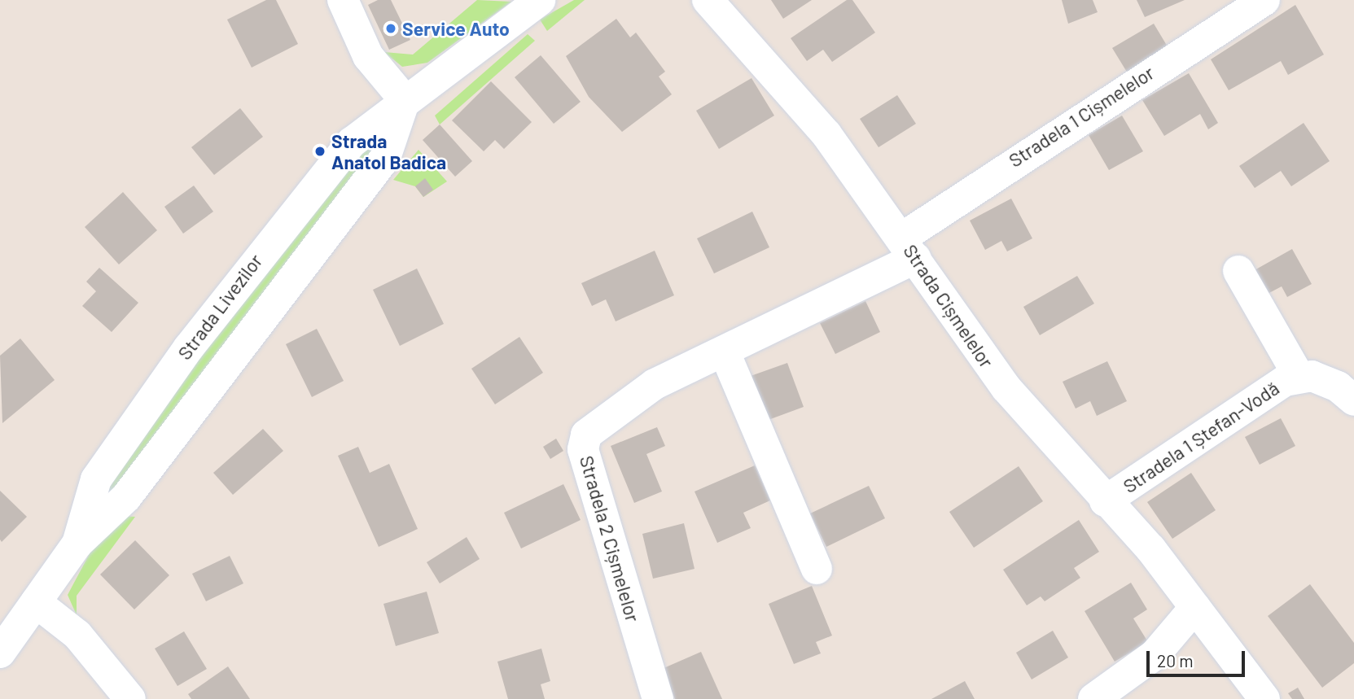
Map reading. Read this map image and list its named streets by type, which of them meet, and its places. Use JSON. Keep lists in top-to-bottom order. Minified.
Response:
{"streets":{"street":["Stradela 1 Cișmelelor","Strada Cișmelelor","Strada Livezilor","Stradela 1 Ștefan-Vodă","Stradela 2 Cișmelelor"]},"crossings":[["Stradela 1 Cișmelelor","Strada Cișmelelor"],["Stradela 1 Cișmelelor","Stradela 2 Cișmelelor"],["Strada Cișmelelor","Stradela 1 Ștefan-Vodă"],["Strada Cișmelelor","Stradela 2 Cișmelelor"]],"places":["Service Auto","Strada Anatol Badica"],"scale_bar":"20 m"}
